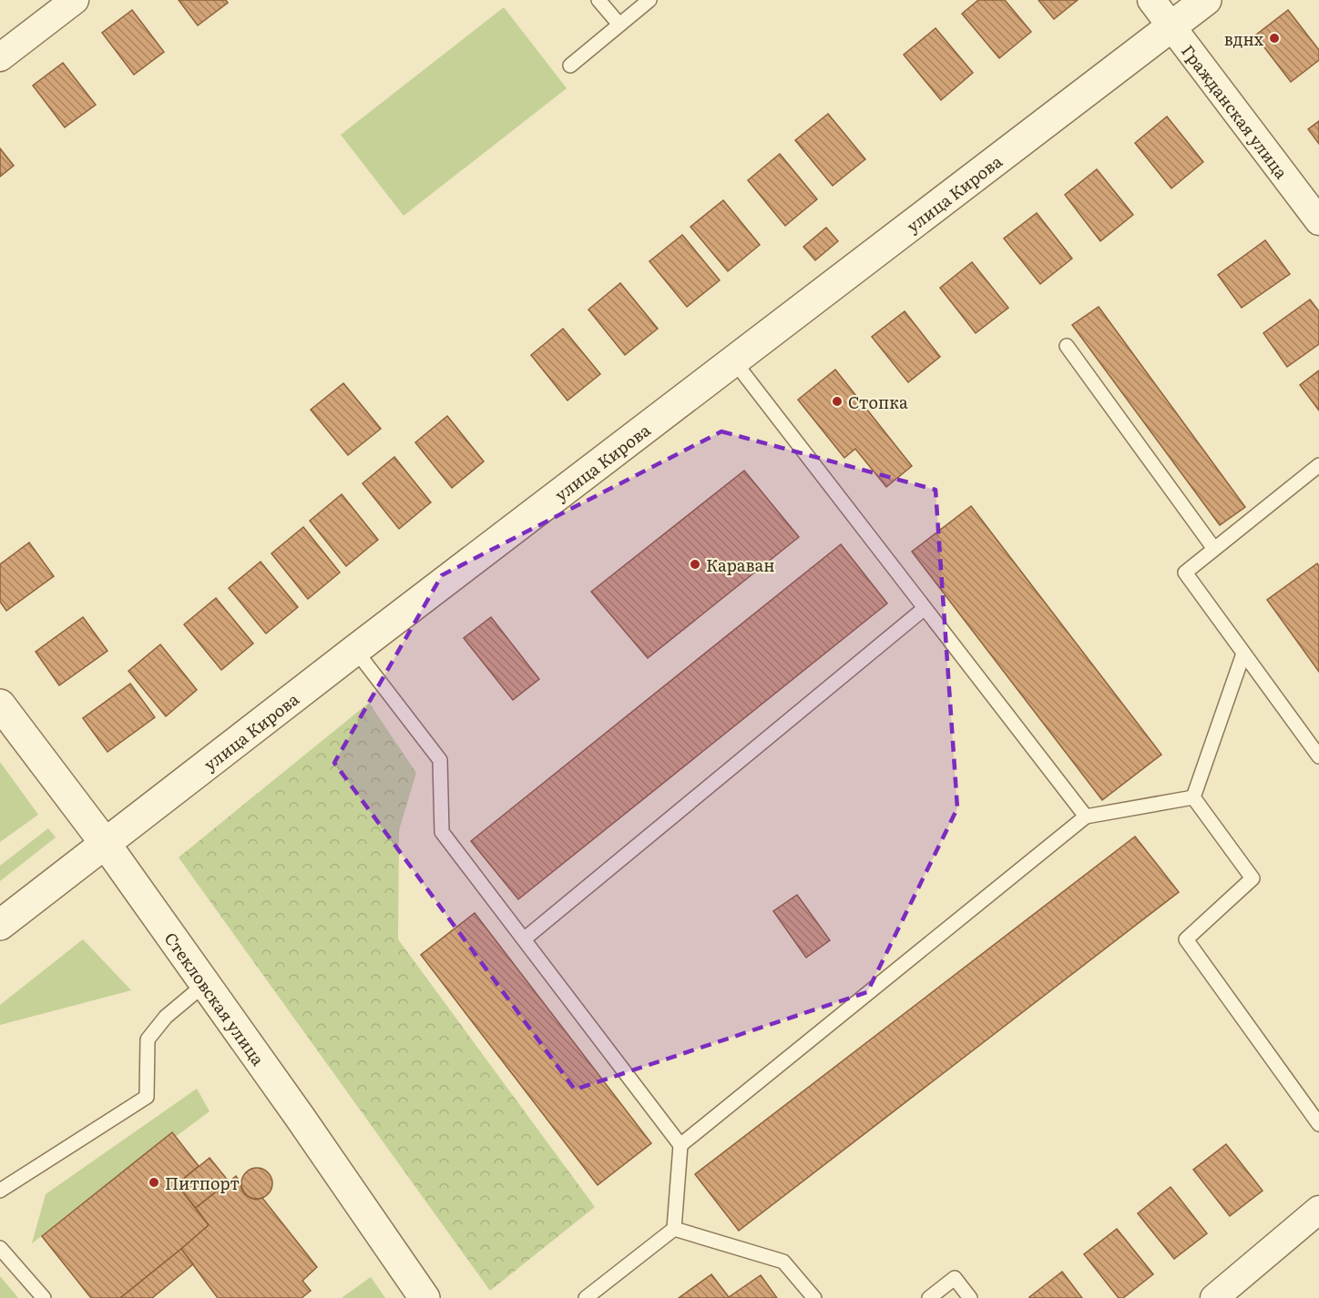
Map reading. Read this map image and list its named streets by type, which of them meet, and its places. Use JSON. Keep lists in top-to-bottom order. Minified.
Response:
{"streets":{"street":["Гражданская улица","улица Кирова","Стекловская улица"]},"crossings":[["Гражданская улица","улица Кирова"],["улица Кирова","Стекловская улица"]],"places":["вднх","Стопка","Караван","Питпорт"]}
